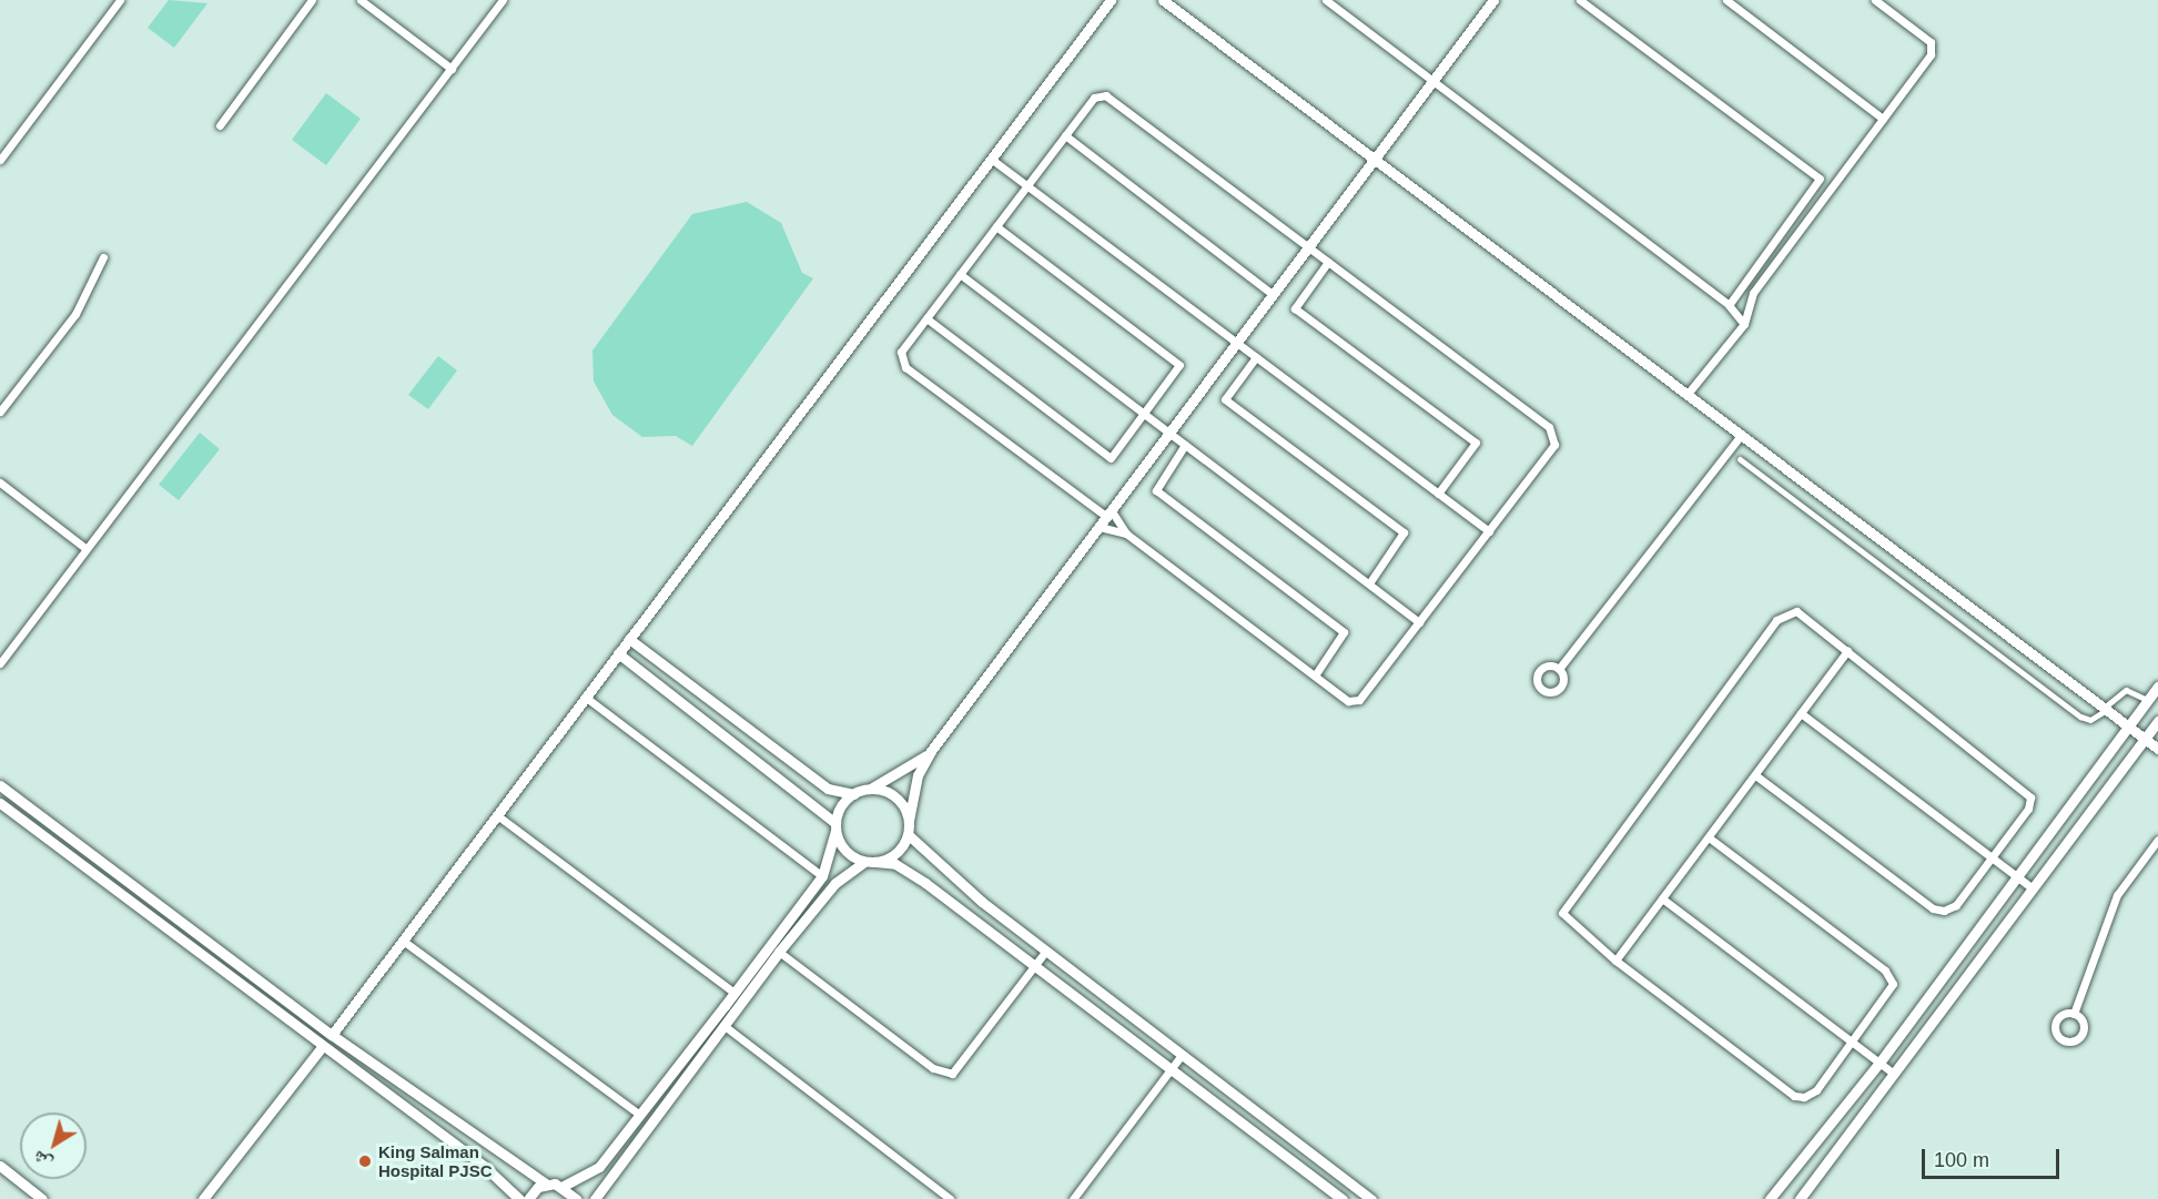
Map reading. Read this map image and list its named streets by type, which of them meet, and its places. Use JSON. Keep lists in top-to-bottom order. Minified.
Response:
{"places":["King Salman Hospital PJSC"],"scale_bar":"100 m","north":"bottom left"}
